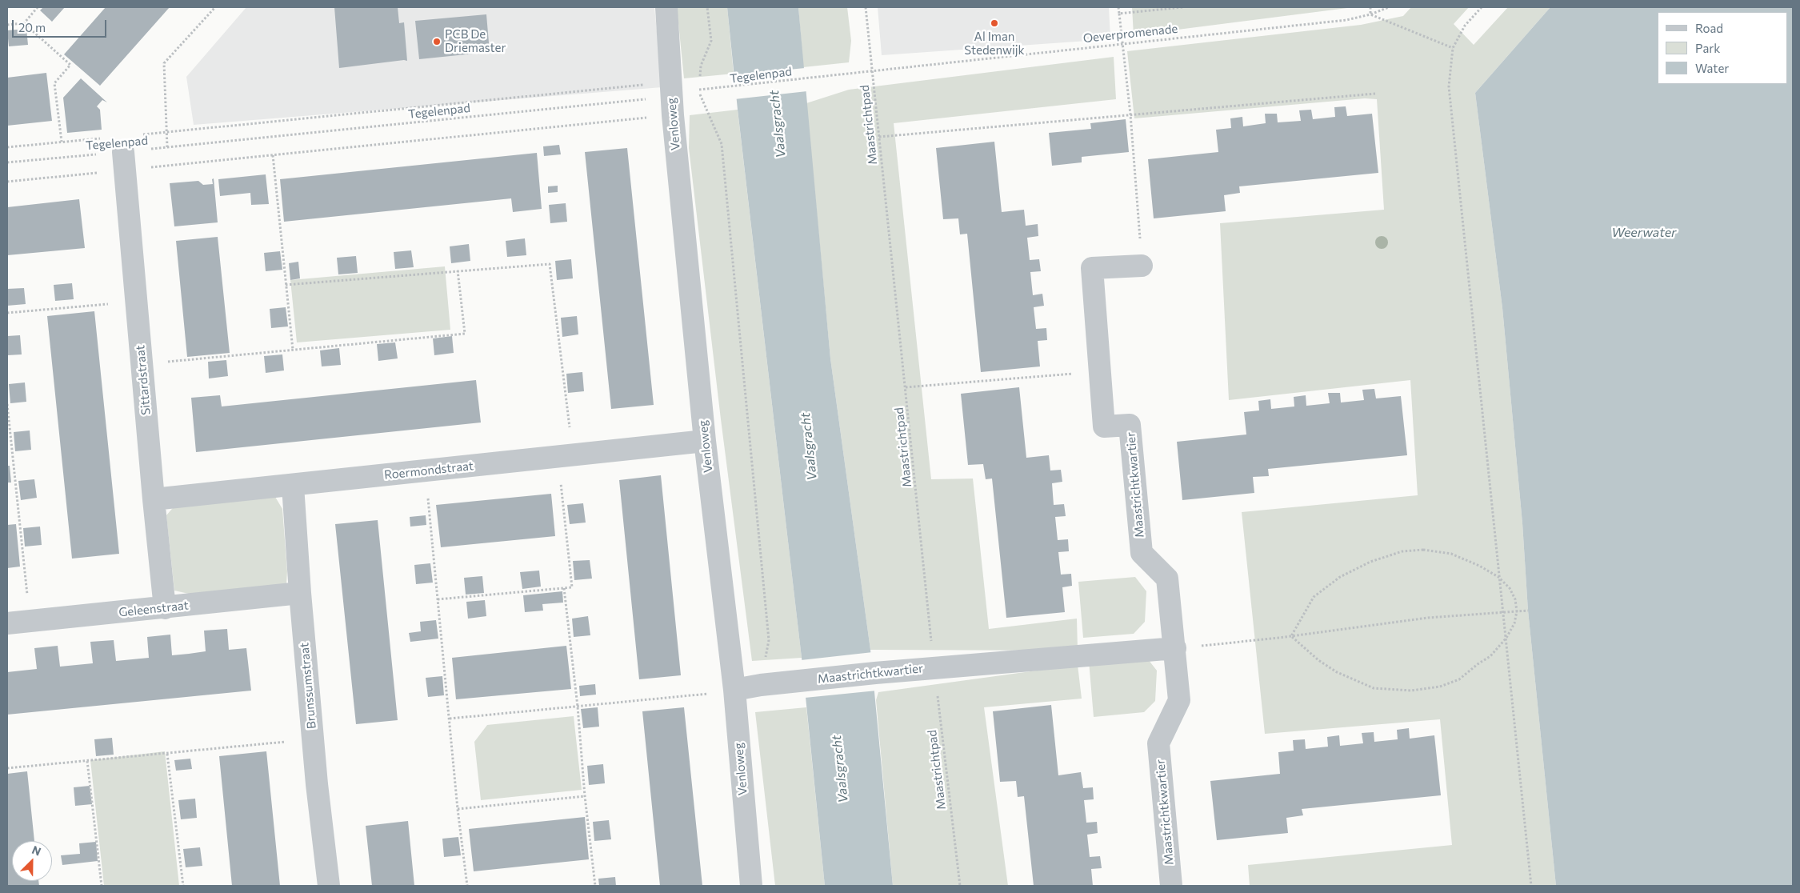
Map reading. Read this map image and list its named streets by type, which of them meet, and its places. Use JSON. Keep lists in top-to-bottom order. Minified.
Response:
{"streets":{"street":["Venloweg","Sittardstraat","Roermondstraat","Maastrichtkwartier","Geleenstraat","Brunssumstraat"],"path":["Oeverpromenade","Tegelenpad","Maastrichtpad"]},"crossings":[["Oeverpromenade","Tegelenpad"],["Oeverpromenade","Maastrichtpad"],["Tegelenpad","Venloweg"],["Tegelenpad","Maastrichtpad"],["Tegelenpad","Sittardstraat"],["Venloweg","Roermondstraat"],["Venloweg","Maastrichtkwartier"],["Maastrichtpad","Maastrichtkwartier"],["Sittardstraat","Roermondstraat"],["Sittardstraat","Geleenstraat"],["Roermondstraat","Brunssumstraat"],["Geleenstraat","Brunssumstraat"]],"water":["Vaalsgracht","Weerwater"],"places":["Al Iman Stedenwijk","PCB De Driemaster"],"legend":["Road","Park","Water"],"scale_bar":"20 m","north":"top right"}
